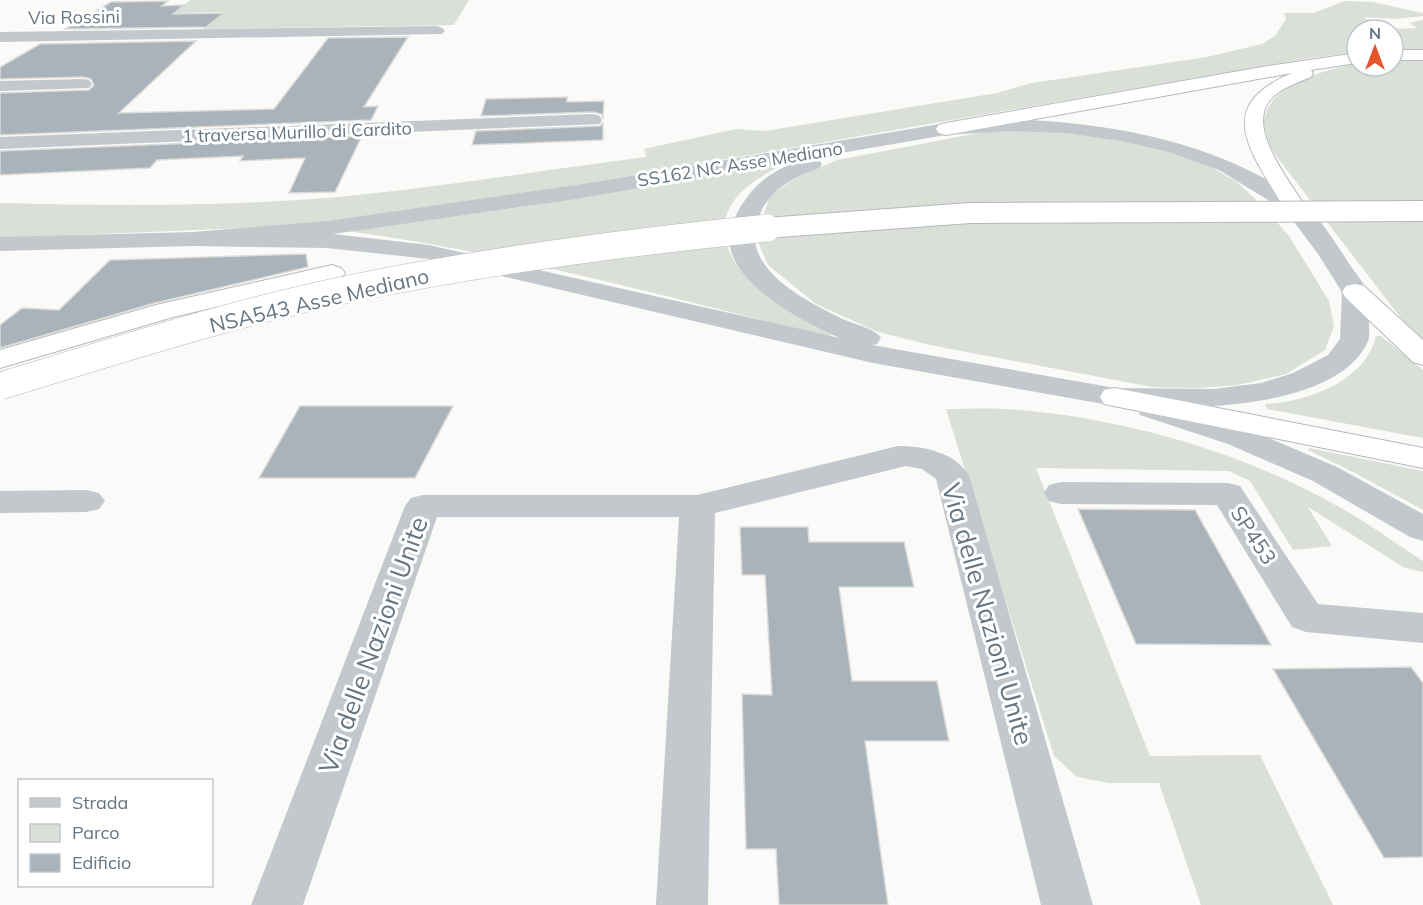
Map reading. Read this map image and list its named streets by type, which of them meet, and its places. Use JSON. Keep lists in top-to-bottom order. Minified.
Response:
{"streets":{"highway":["NSA543 Asse Mediano"],"street":["Via Rossini","1 traversa Murillo di Cardito","SS162 NC Asse Mediano","SP453","Via delle Nazioni Unite"]},"legend":["Strada","Parco","Edificio"],"north":"top"}
